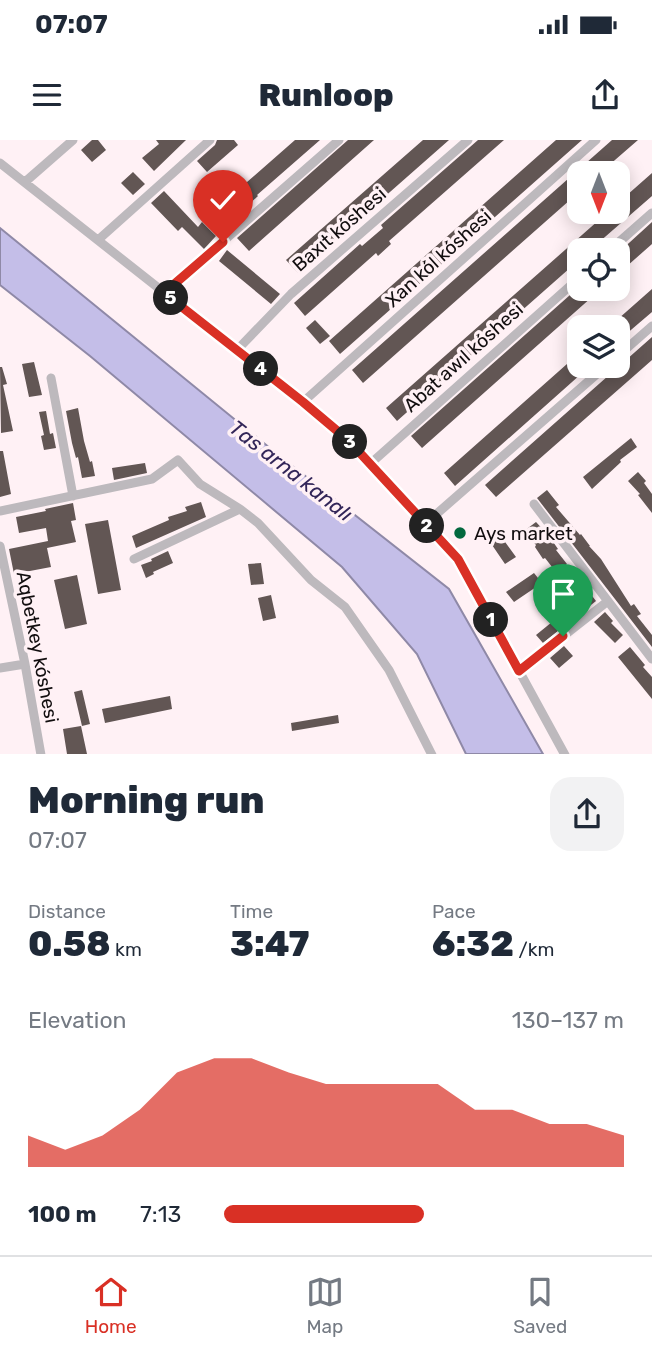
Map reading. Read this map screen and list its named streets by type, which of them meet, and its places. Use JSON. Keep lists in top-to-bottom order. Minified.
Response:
{"streets":{"street":["Baxıt kóshesi","Xan kól kóshesi","Abat awıl kóshesi","Aqbetkey kóshesi"]},"water":["Tas arna kanalı"],"places":["Ays market"],"north":"bottom","page":{"status":"07:07","header":"Runloop","pins":["5","4","3","2","1"],"heading":["Morning run","07:07"],"stats":[["Distance","0.58 km"],["Time","3:47"],["Pace","6:32 /km"]],"chart":["Elevation","130–137 m"],"list":[{"name":"100 m","note":"7:13"}],"tabs":["Home","Map","Saved"]}}
